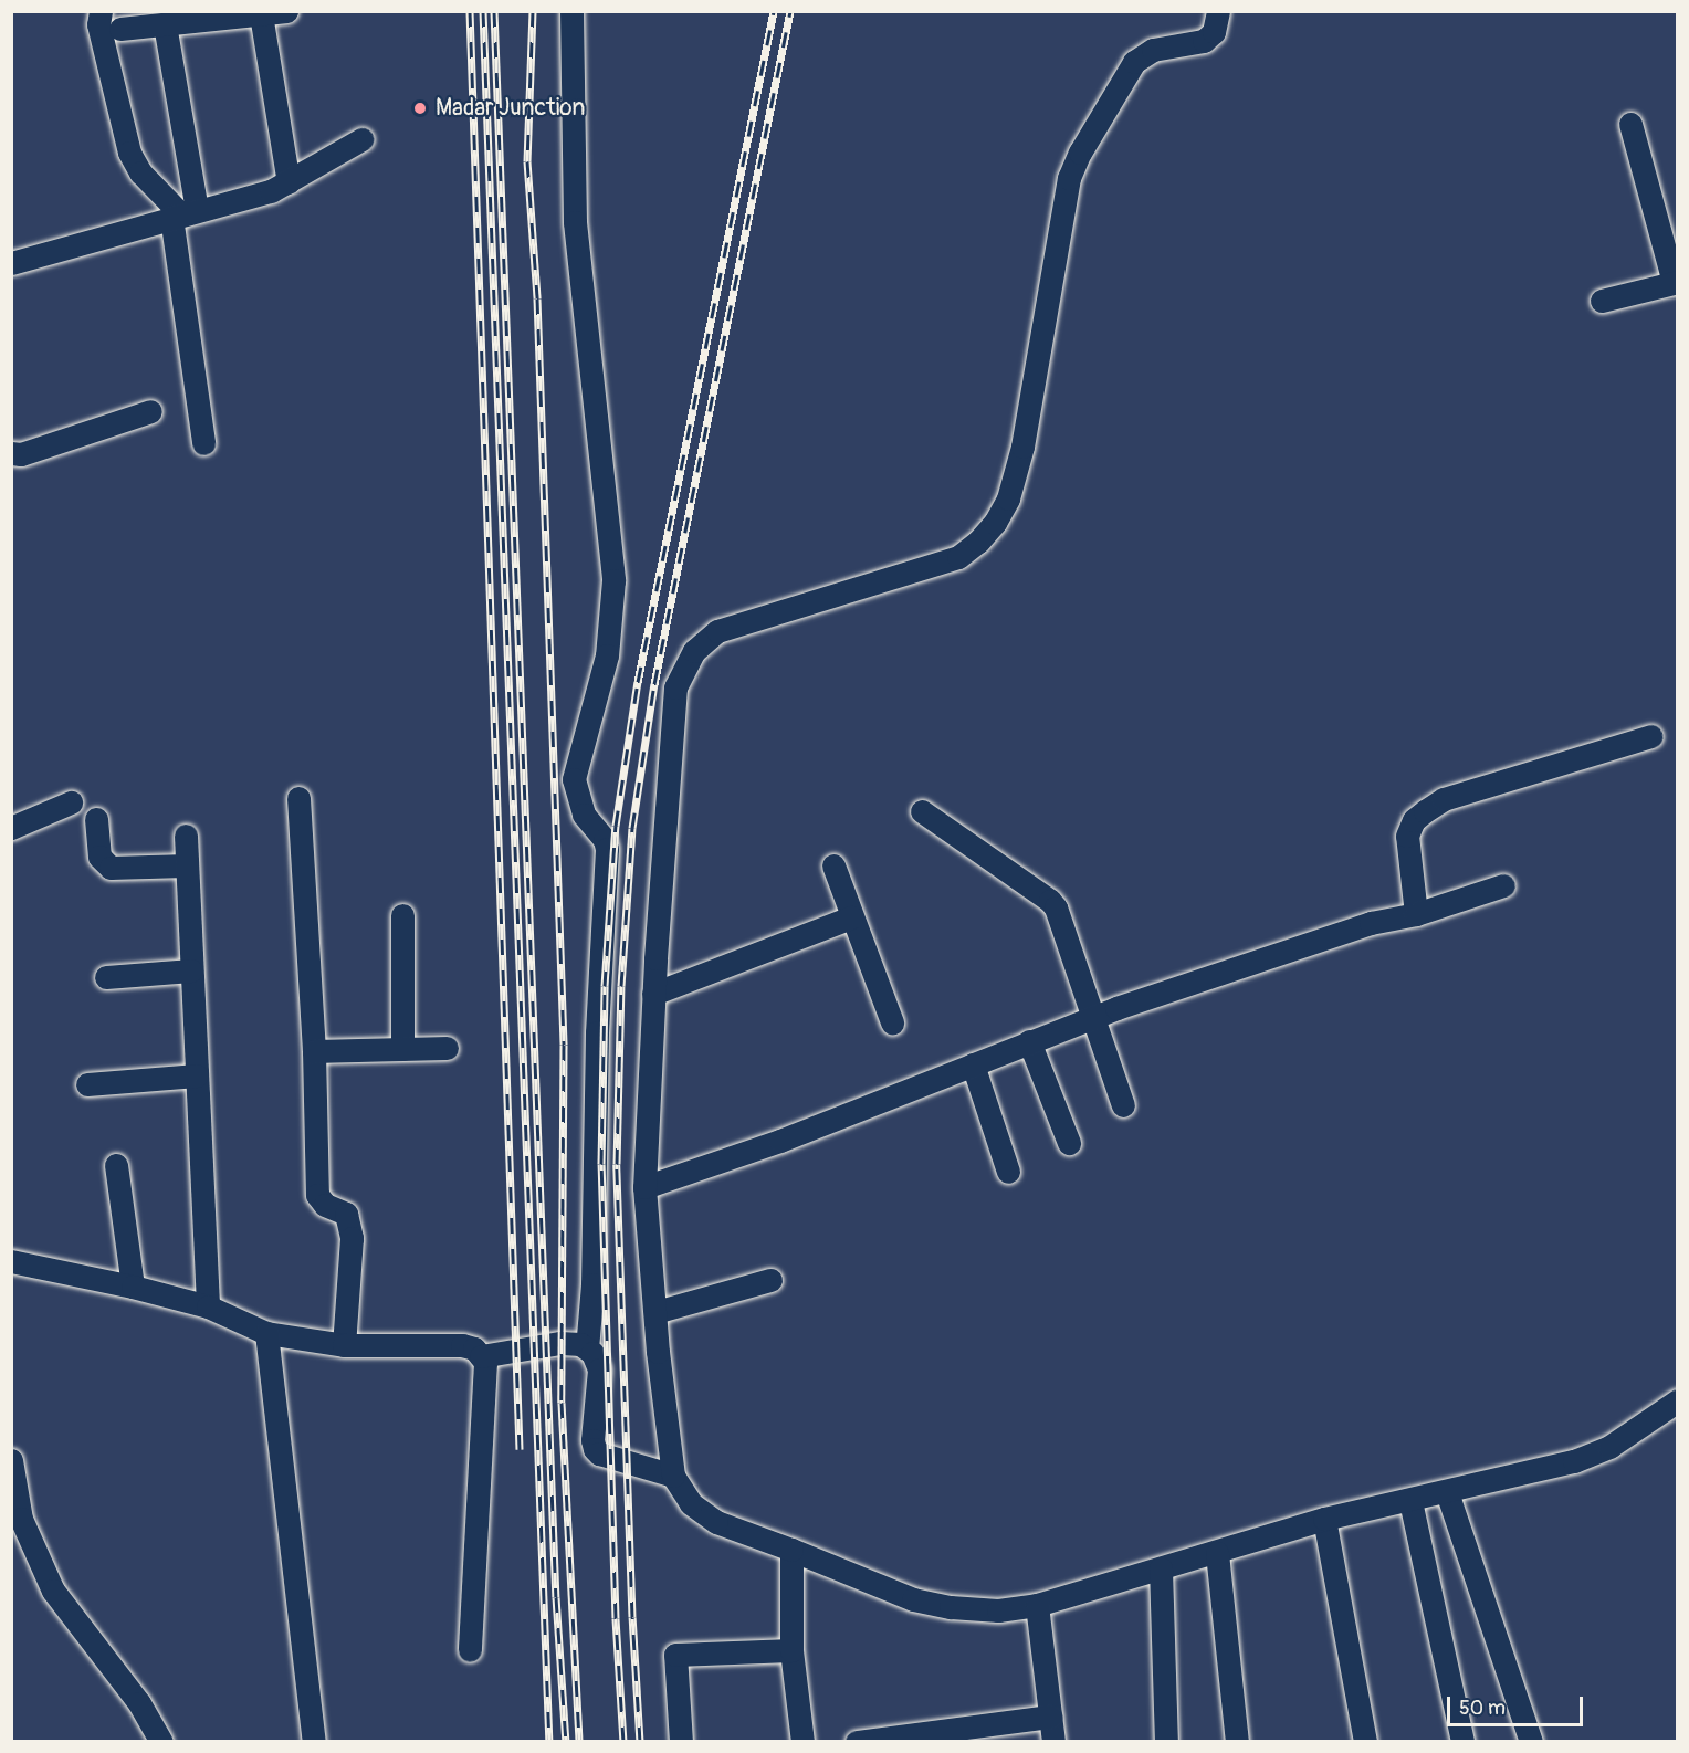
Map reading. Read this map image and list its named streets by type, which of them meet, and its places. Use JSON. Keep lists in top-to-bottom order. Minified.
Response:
{"places":["Madar Junction"],"scale_bar":"50 m"}
